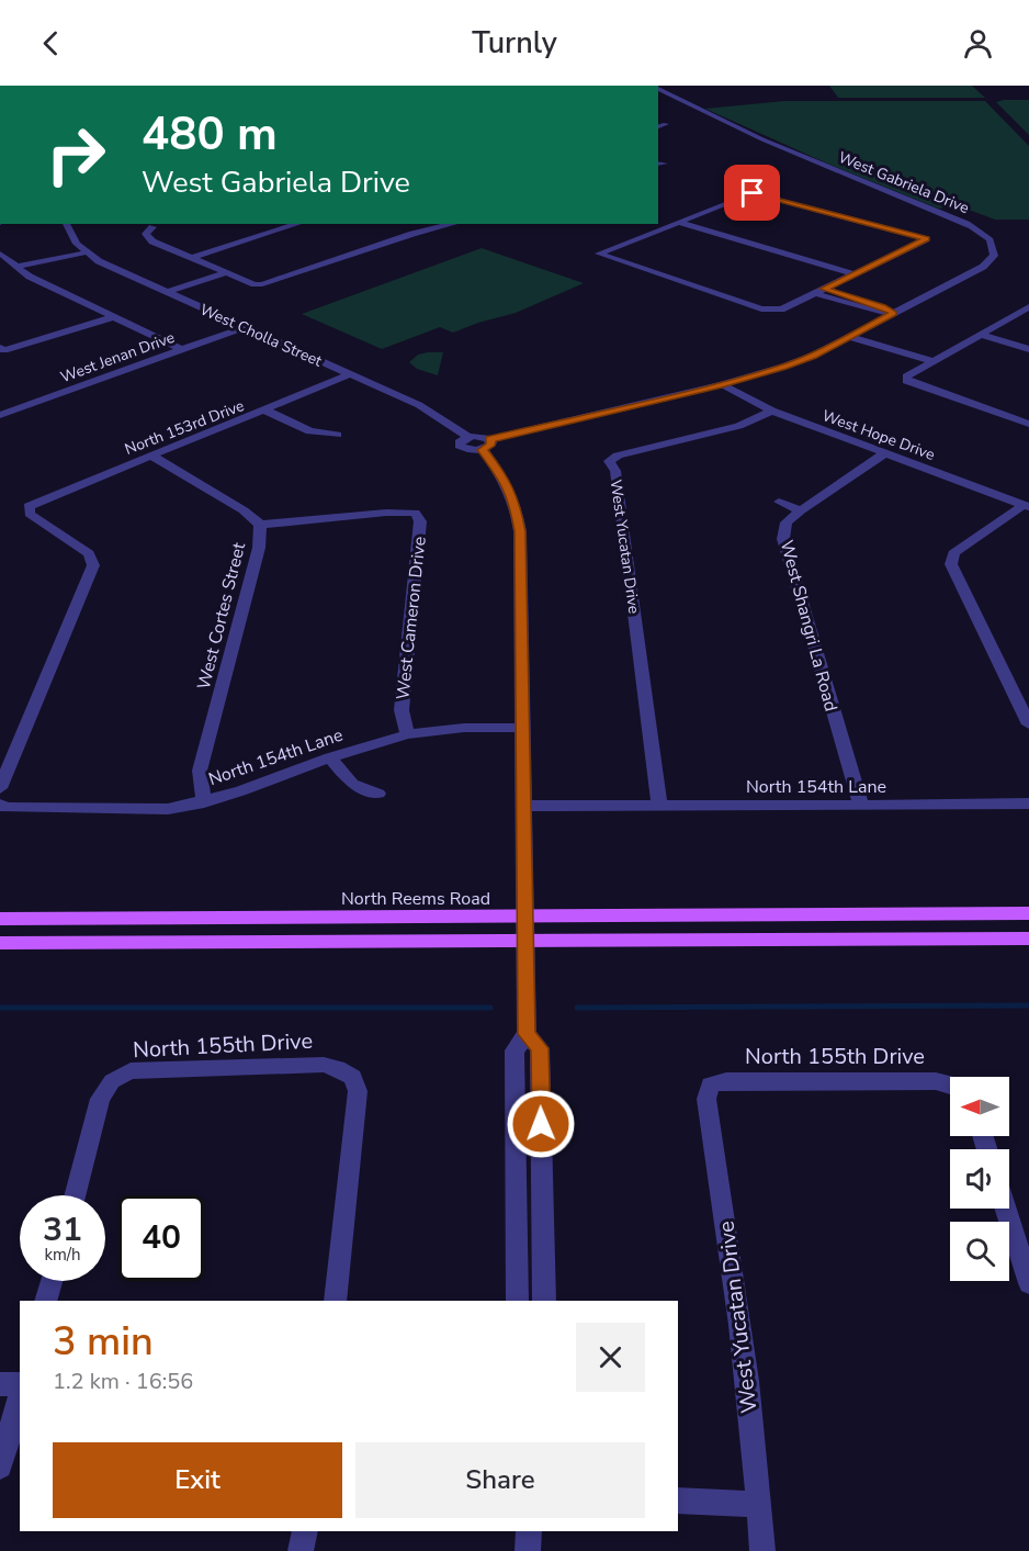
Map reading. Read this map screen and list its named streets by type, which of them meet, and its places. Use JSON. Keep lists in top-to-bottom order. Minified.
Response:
{"streets":{"main road":["North Reems Road"],"street":["West Gabriela Drive","West Cholla Street","West Jenan Drive","North 153rd Drive","West Hope Drive","West Yucatan Drive","West Cortes Street","West Cameron Drive","West Shangri La Road","North 154th Lane","North 155th Drive"]},"crossings":[["West Gabriela Drive","West Cholla Street"],["West Gabriela Drive","West Hope Drive"],["West Cholla Street","West Jenan Drive"],["West Cholla Street","North 153rd Drive"],["North 153rd Drive","West Cortes Street"],["West Hope Drive","West Yucatan Drive"],["West Hope Drive","West Shangri La Road"],["West Yucatan Drive","North 154th Lane"],["West Yucatan Drive","North 155th Drive"],["West Cortes Street","West Cameron Drive"],["West Cortes Street","North 154th Lane"],["West Cameron Drive","North 154th Lane"],["West Shangri La Road","North 154th Lane"]],"north":"left","page":{"header":"Turnly","turn":["480 m","West Gabriela Drive"],"speed":"31 km/h","limit":"40","heading":["3 min","1.2 km · 16:56"],"buttons":["Exit","Share"]}}
